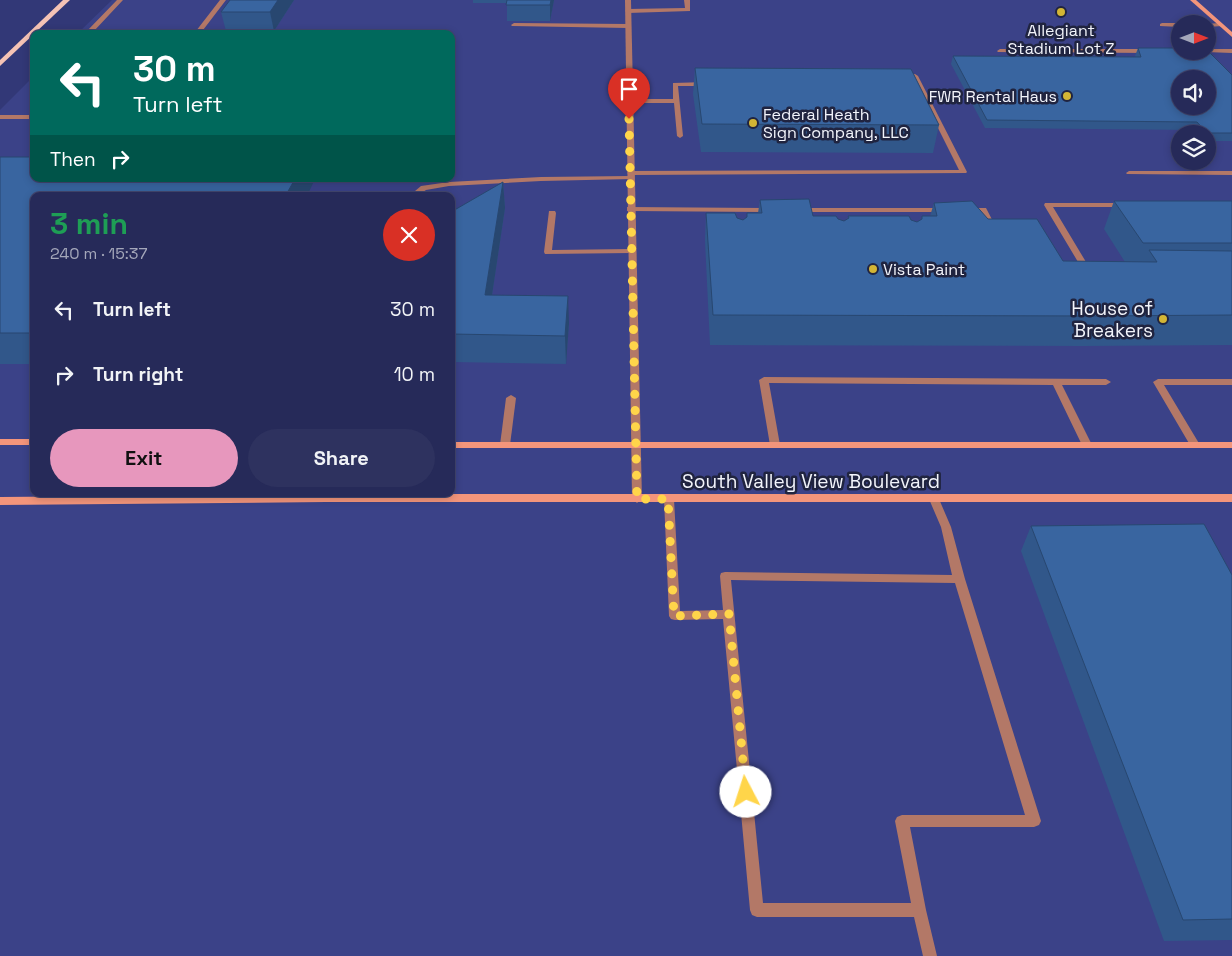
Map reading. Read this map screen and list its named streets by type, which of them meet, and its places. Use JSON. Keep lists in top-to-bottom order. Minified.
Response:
{"streets":{"main road":["South Valley View Boulevard"]},"places":["Allegiant Stadium Lot Z","FWR Rental Haus","Federal Heath Sign Company, LLC","Vista Paint","House of Breakers"],"north":"right","page":{"turn":["30 m","Turn left"],"then":"Then","heading":["3 min","240 m · 15:37"],"list":[{"name":"Turn left","value":"30 m"},{"name":"Turn right","value":"10 m"}],"buttons":["Exit","Share"]}}
